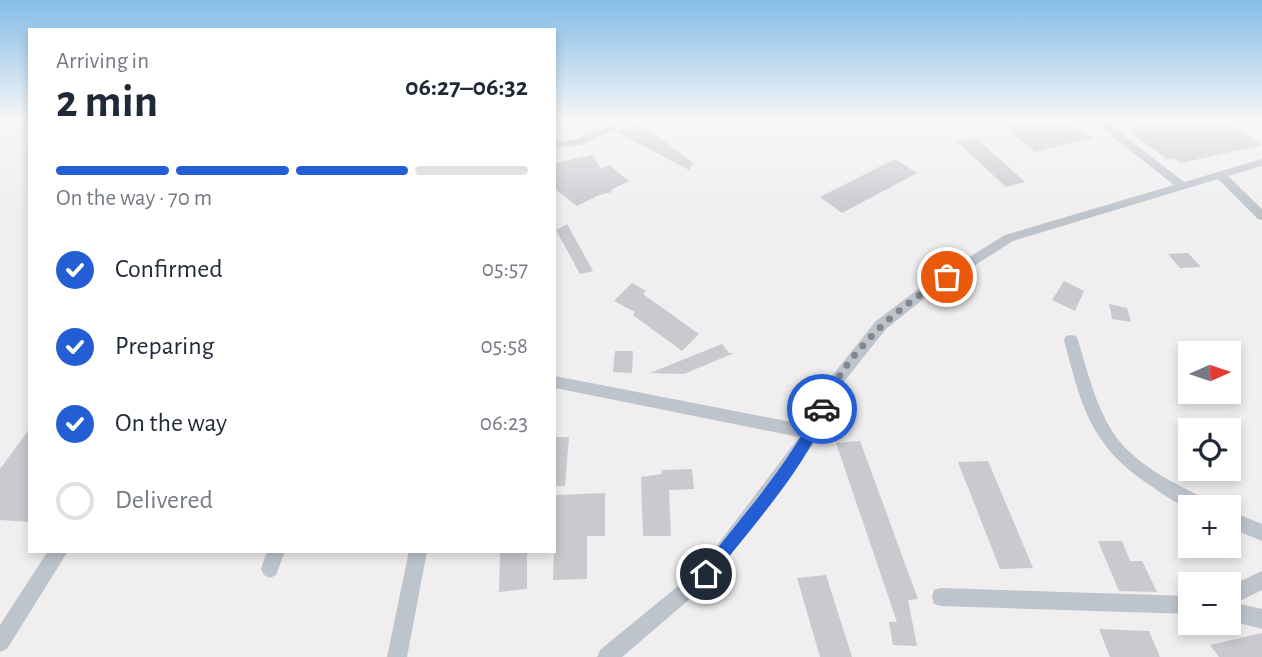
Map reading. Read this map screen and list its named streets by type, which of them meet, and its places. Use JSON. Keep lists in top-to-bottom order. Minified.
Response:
{"north":"right","page":{"heading":["2 min","Arriving in","06:27–06:32"],"bar":"On the way · 70 m","list":[["Confirmed","05:57"],["Preparing","05:58"],["On the way","06:23"],"Delivered"],"map_buttons":["+","−"]}}
